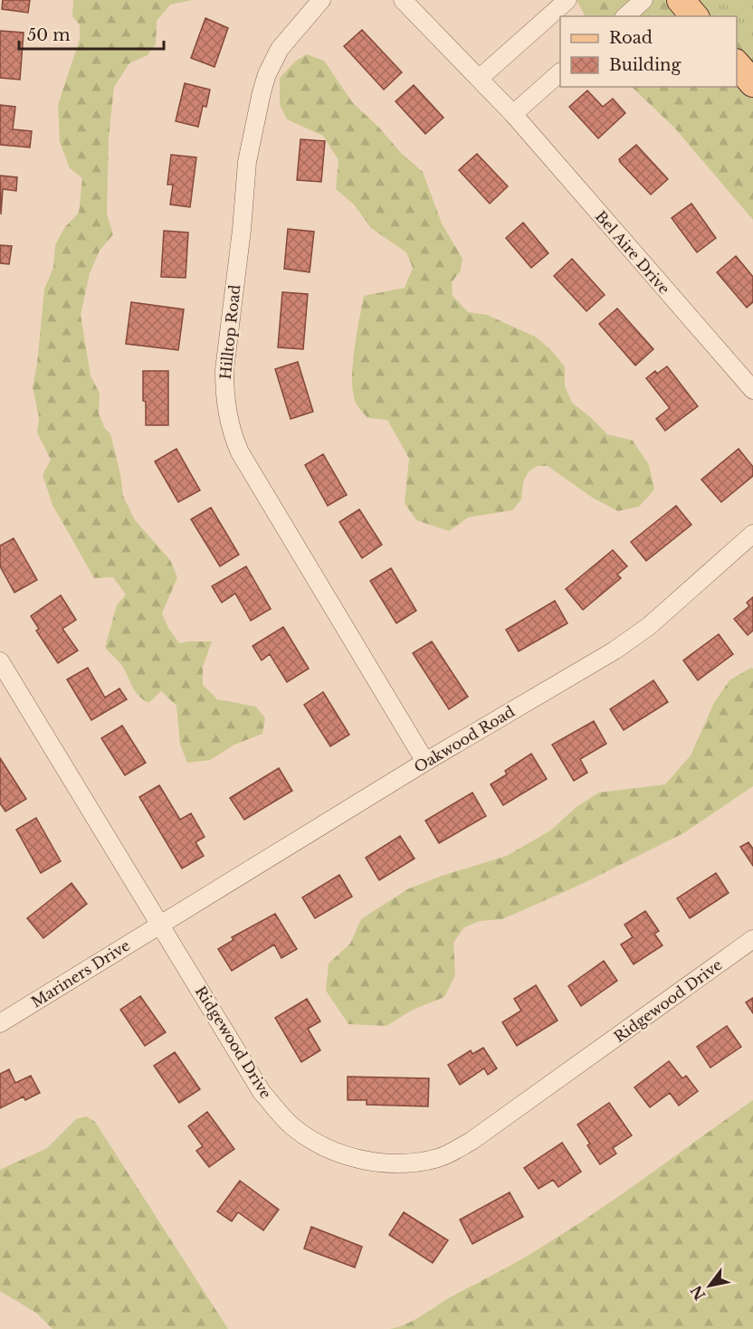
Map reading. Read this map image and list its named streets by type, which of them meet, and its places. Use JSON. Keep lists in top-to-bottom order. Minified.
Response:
{"streets":{"street":["Bel Aire Drive","Hilltop Road","Oakwood Road","Mariners Drive","Ridgewood Drive"]},"crossings":[["Hilltop Road","Oakwood Road"],["Oakwood Road","Mariners Drive"],["Oakwood Road","Ridgewood Drive"],["Mariners Drive","Ridgewood Drive"]],"legend":["Road","Building"],"scale_bar":"50 m","north":"bottom left"}
